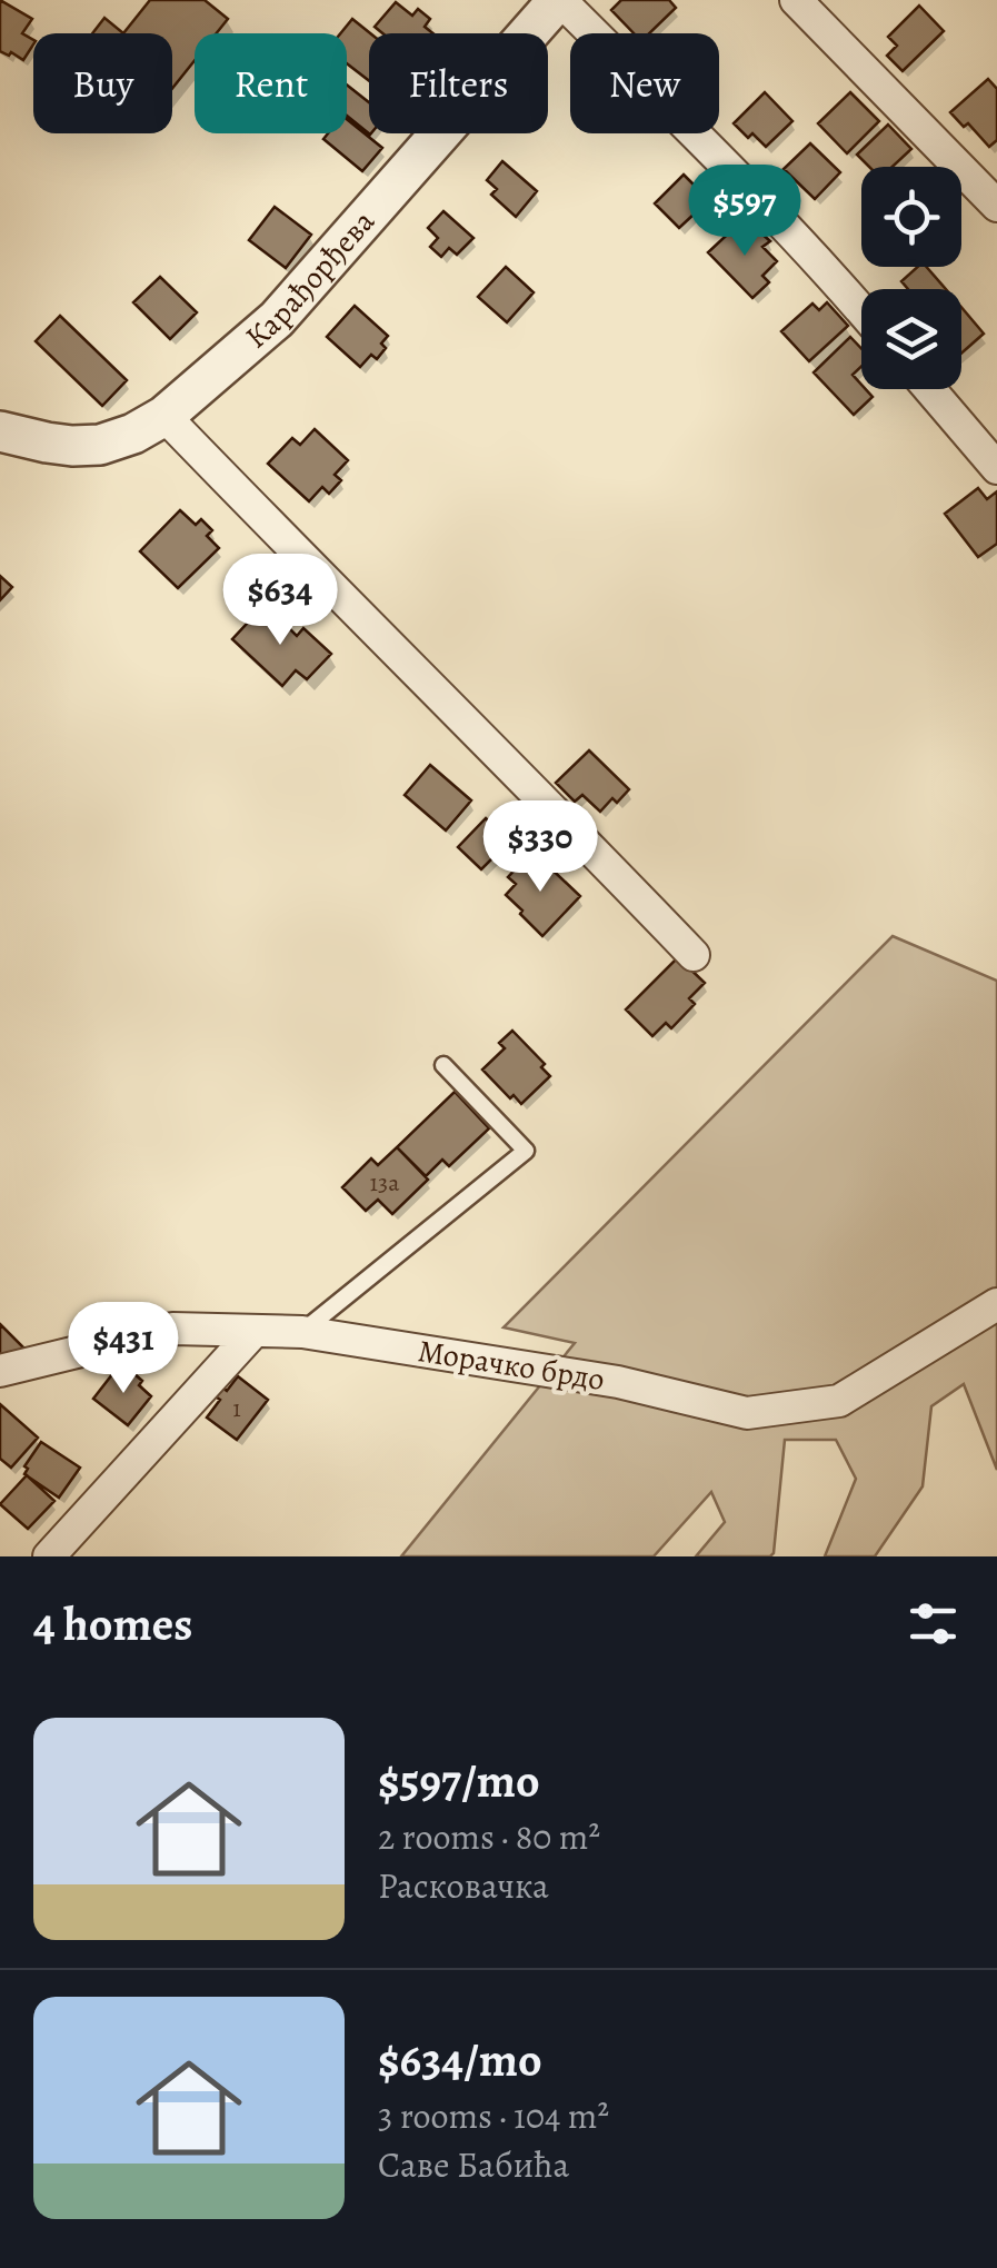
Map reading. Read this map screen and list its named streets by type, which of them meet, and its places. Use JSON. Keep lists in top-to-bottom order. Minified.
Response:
{"streets":{"street":["Карађорђева","Морачко брдо"]},"house_numbers":["13a","1"],"page":{"chip":["Buy","Rent","Filters","New"],"price":["$597","$634","$330","$431"],"heading":"4 homes","list":[{"name":"$597/mo","note":"2 rooms · 80 m² · Расковачка"},{"name":"$634/mo","note":"3 rooms · 104 m² · Саве Бабића"}]}}
